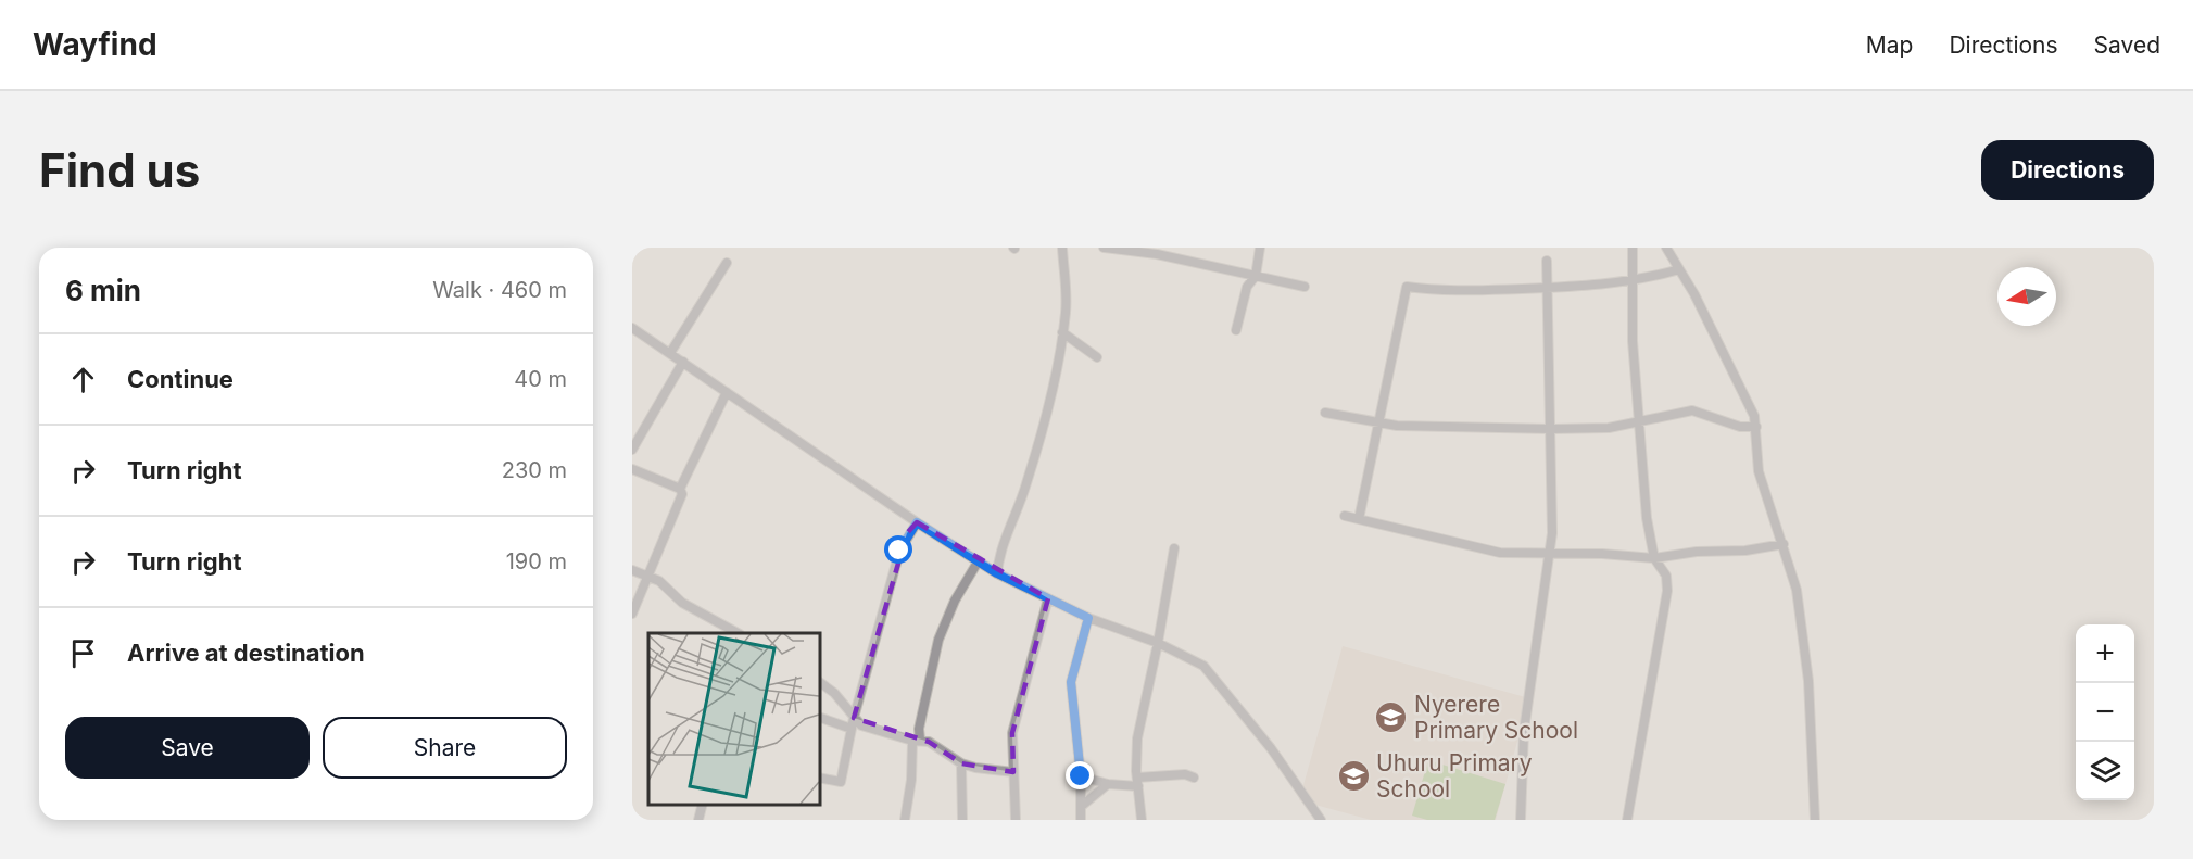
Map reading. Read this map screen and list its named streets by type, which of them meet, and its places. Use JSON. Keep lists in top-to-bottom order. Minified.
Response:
{"places":{"school or university":["Nyerere Primary School","Uhuru Primary School"]},"north":"left","page":{"header":"Wayfind","nav":["Map","Directions","Saved"],"buttons":["Directions",["Save","Share"]],"title":"Find us","heading":["6 min","Walk · 460 m"],"list":[["Continue","40 m"],["Turn right","230 m"],["Turn right","190 m"],"Arrive at destination"],"map_buttons":["+","−"]}}
